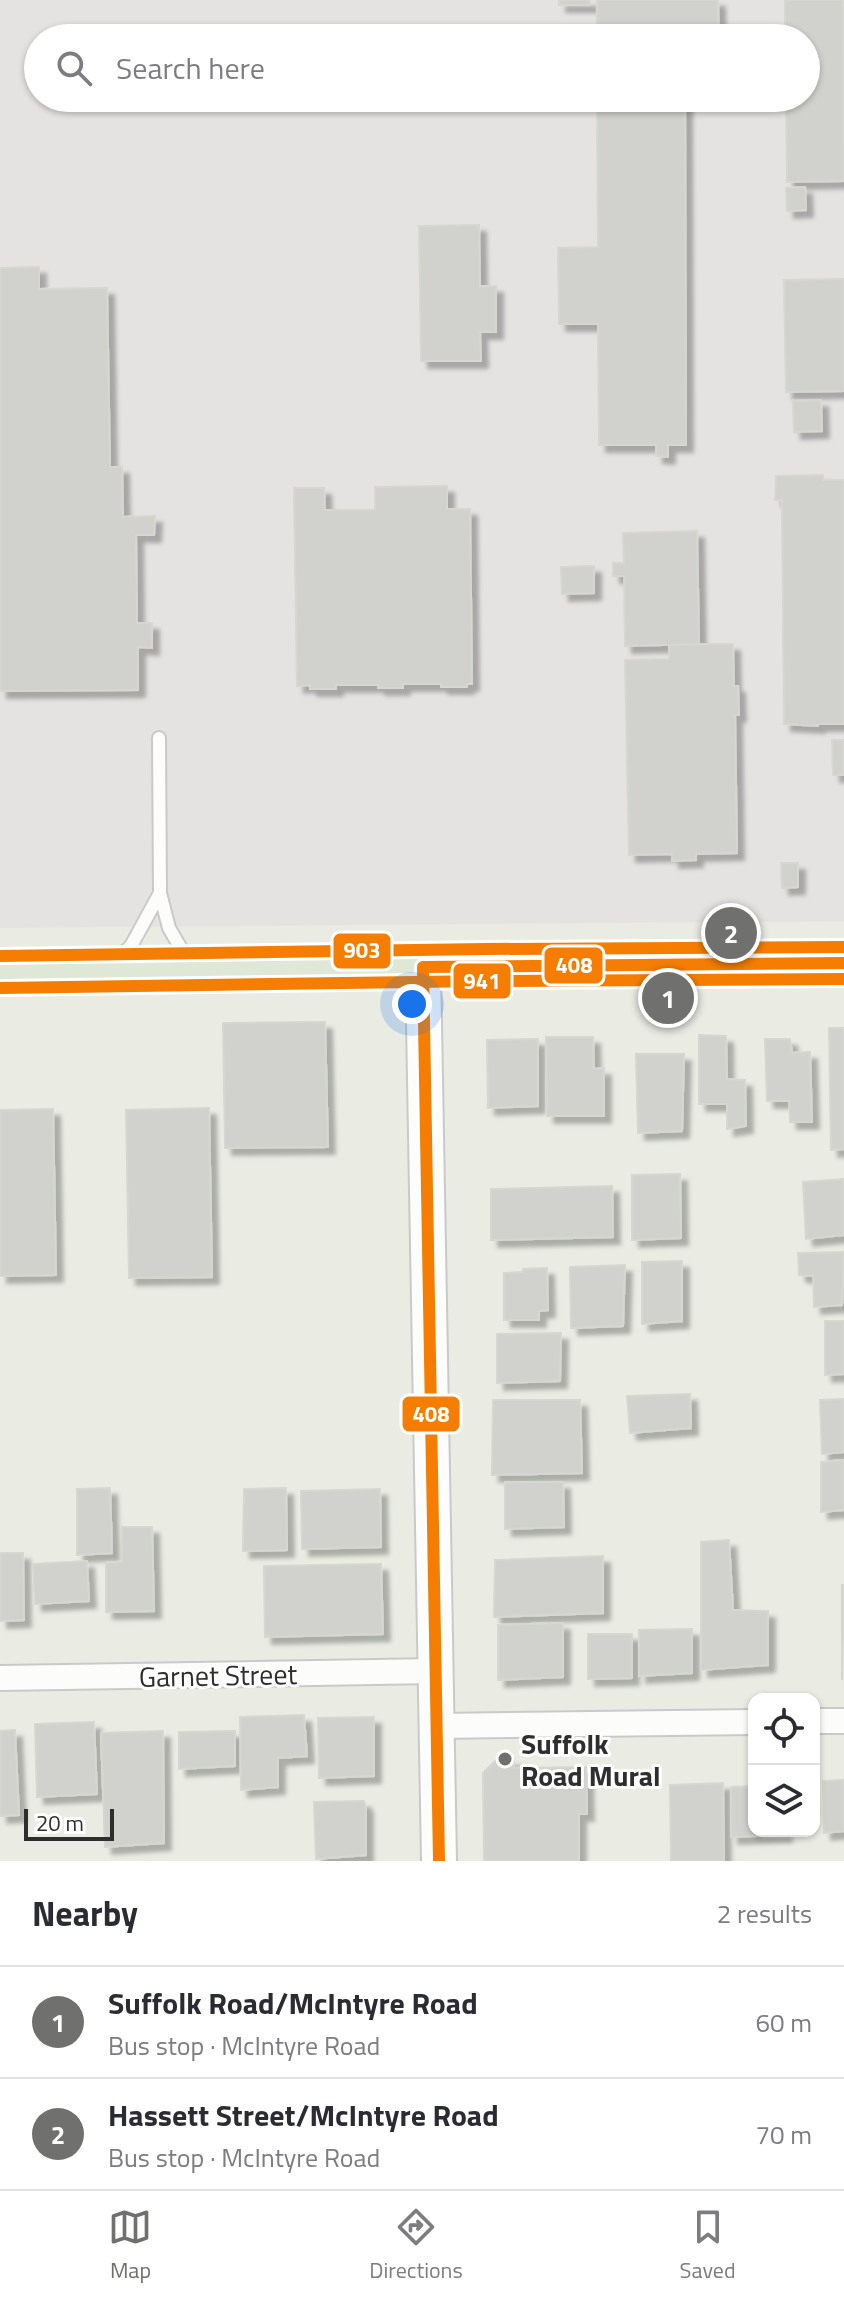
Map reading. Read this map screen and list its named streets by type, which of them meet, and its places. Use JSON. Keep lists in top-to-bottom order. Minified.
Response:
{"streets":{"street":["Garnet Street"]},"places":["Suffolk Road Mural"],"lines":["transit line 903","transit line 408","transit line 941"],"scale_bar":"20 m","page":{"search":"Search here","pins":["2","1"],"scale":"20 m","heading":["Nearby","2 results"],"list":[{"mark":"1","name":"Suffolk Road/McIntyre Road","note":"Bus stop · McIntyre Road","value":"60 m"},{"mark":"2","name":"Hassett Street/McIntyre Road","note":"Bus stop · McIntyre Road","value":"70 m"}],"nav":["Map","Directions","Saved"]}}
